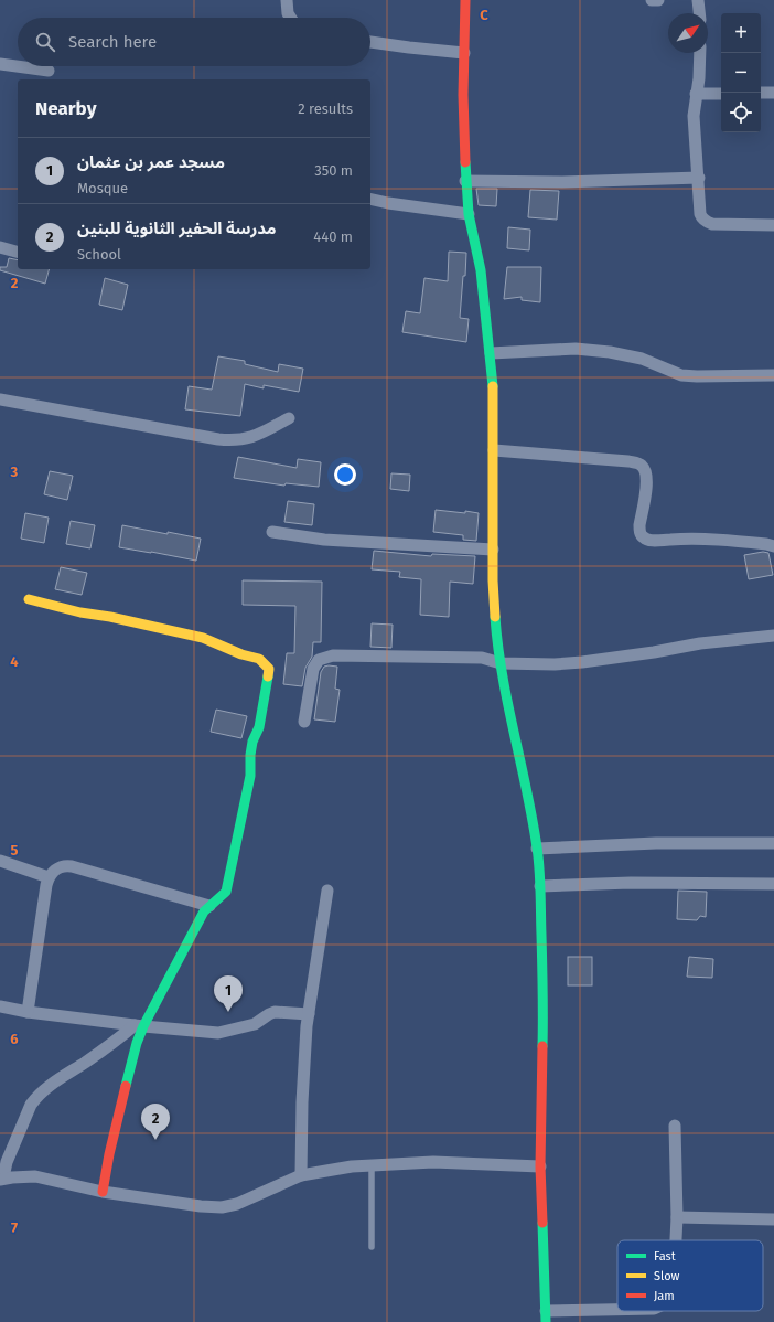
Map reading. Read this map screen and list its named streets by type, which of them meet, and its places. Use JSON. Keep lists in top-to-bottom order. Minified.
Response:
{"legend":["Fast","Slow","Jam"],"north":"top right","page":{"map_buttons":["+","−"],"search":"Search here","heading":["Nearby","2 results"],"list":[{"mark":"1","name":"مسجد عمر بن عثمان","note":"Mosque","value":"350 m"},{"mark":"2","name":"مدرسة الحفير الثانوية للبنين","note":"School","value":"440 m"}],"pins":["1","2"]},"grid":{"columns":["C"],"rows":["2","3","4","5","6","7"]}}
